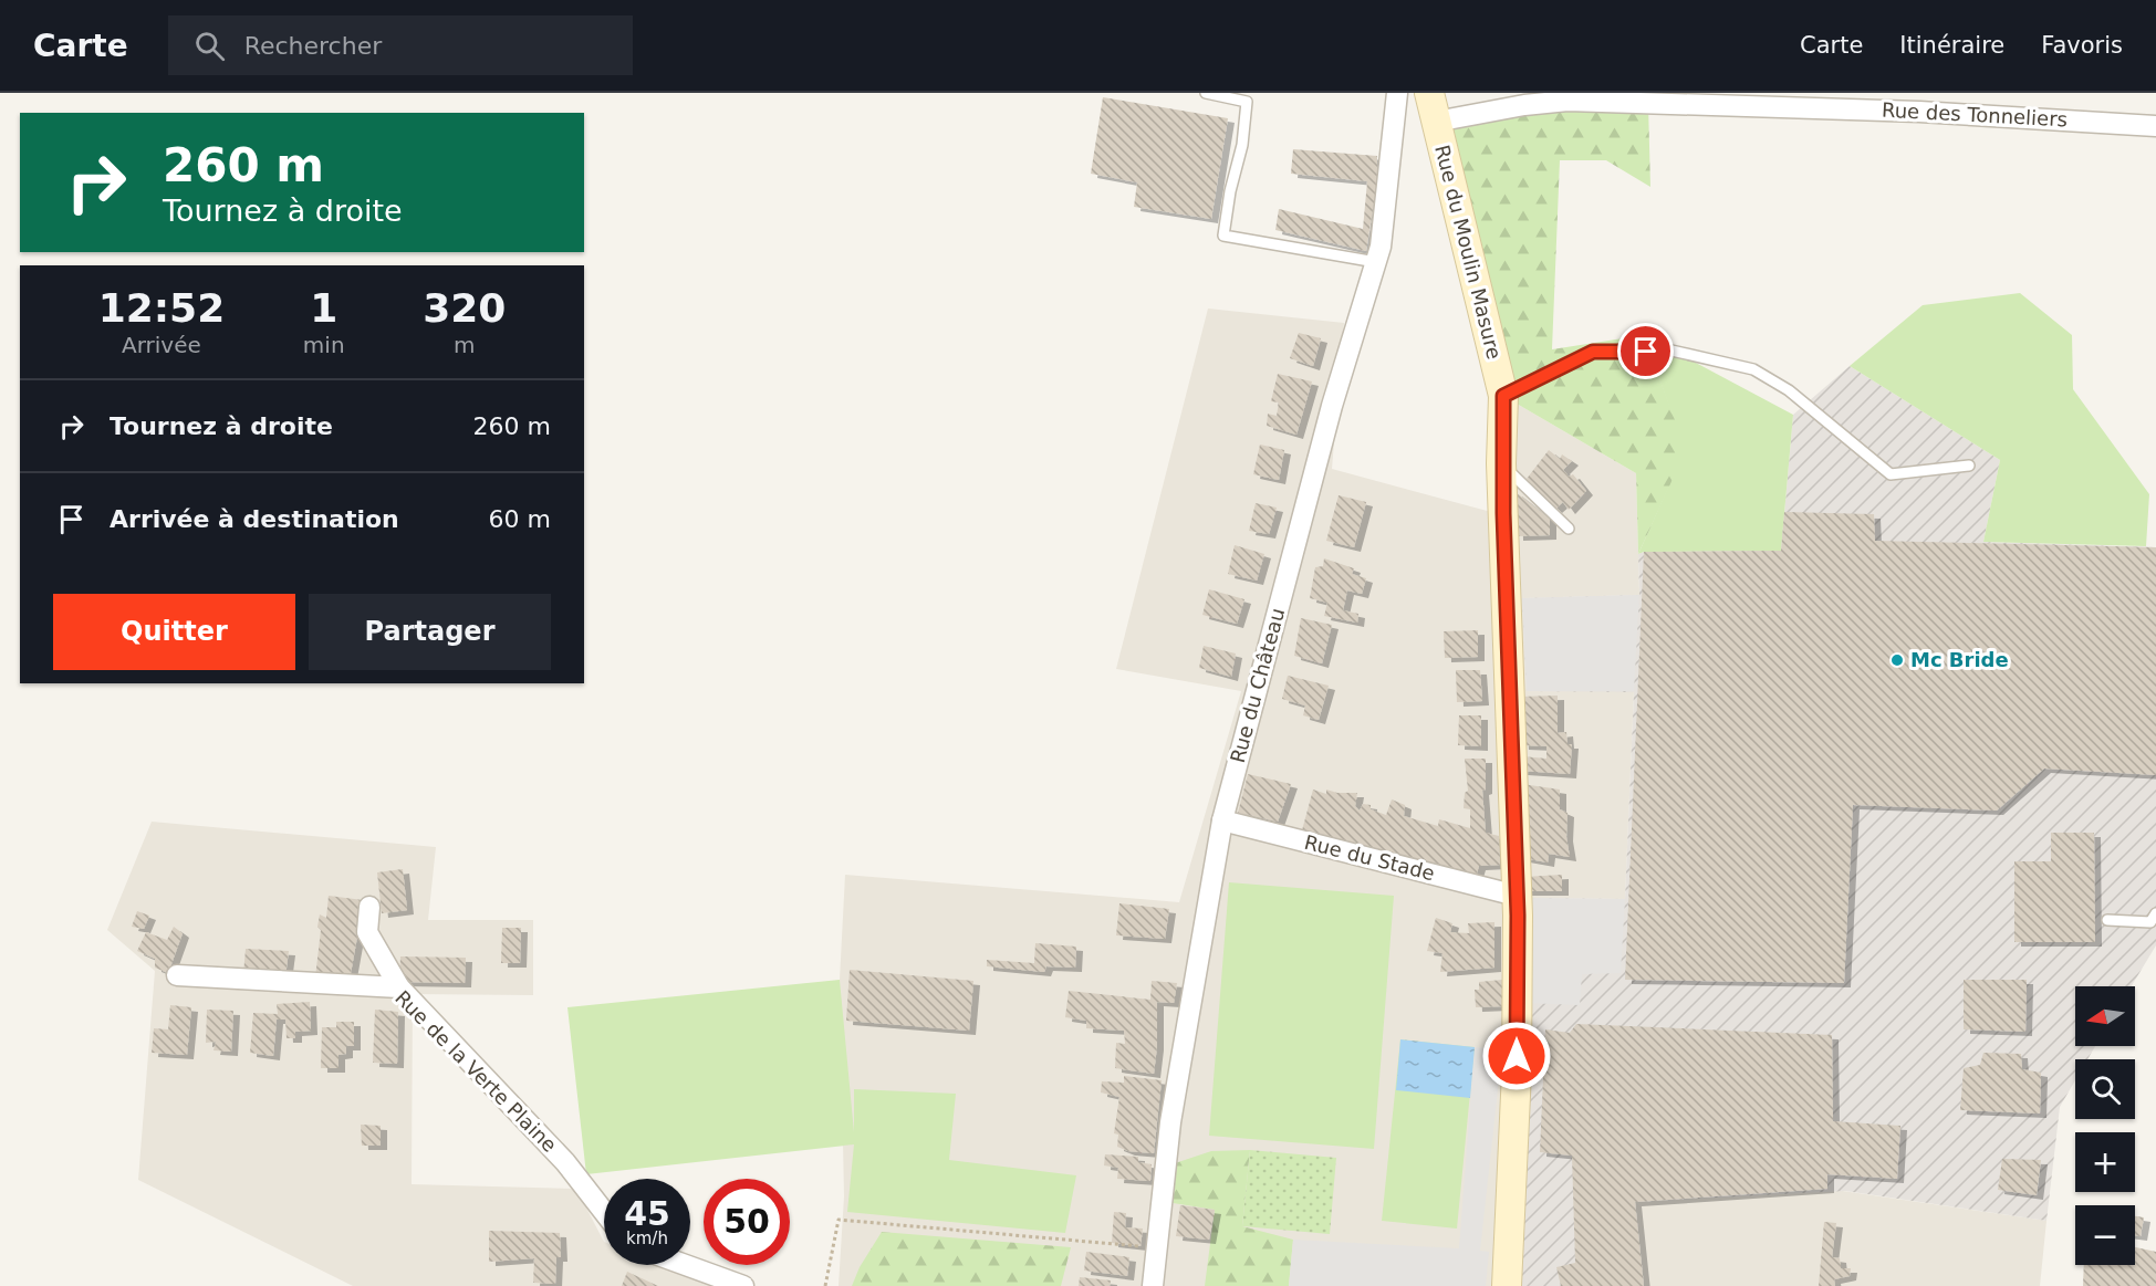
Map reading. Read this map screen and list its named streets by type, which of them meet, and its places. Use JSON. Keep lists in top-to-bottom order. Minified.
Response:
{"streets":{"main road":["Rue du Moulin Masure"],"street":["Rue des Tonneliers","Rue du Château","Rue du Stade","Rue de la Verte Plaine"]},"crossings":[["Rue des Tonneliers","Rue du Moulin Masure"],["Rue du Moulin Masure","Rue du Stade"],["Rue du Château","Rue du Stade"]],"places":["Mc Bride"],"north":"left","page":{"header":"Carte","search":"Rechercher","nav":["Carte","Itinéraire","Favoris"],"turn":["260 m","Tournez à droite"],"eta":["12:52","Arrivée","1","min","320","m"],"list":[{"name":"Tournez à droite","value":"260 m"},{"name":"Arrivée à destination","value":"60 m"}],"buttons":["Quitter","Partager"],"map_buttons":["+","−"],"speed":"45 km/h","limit":"50"}}
